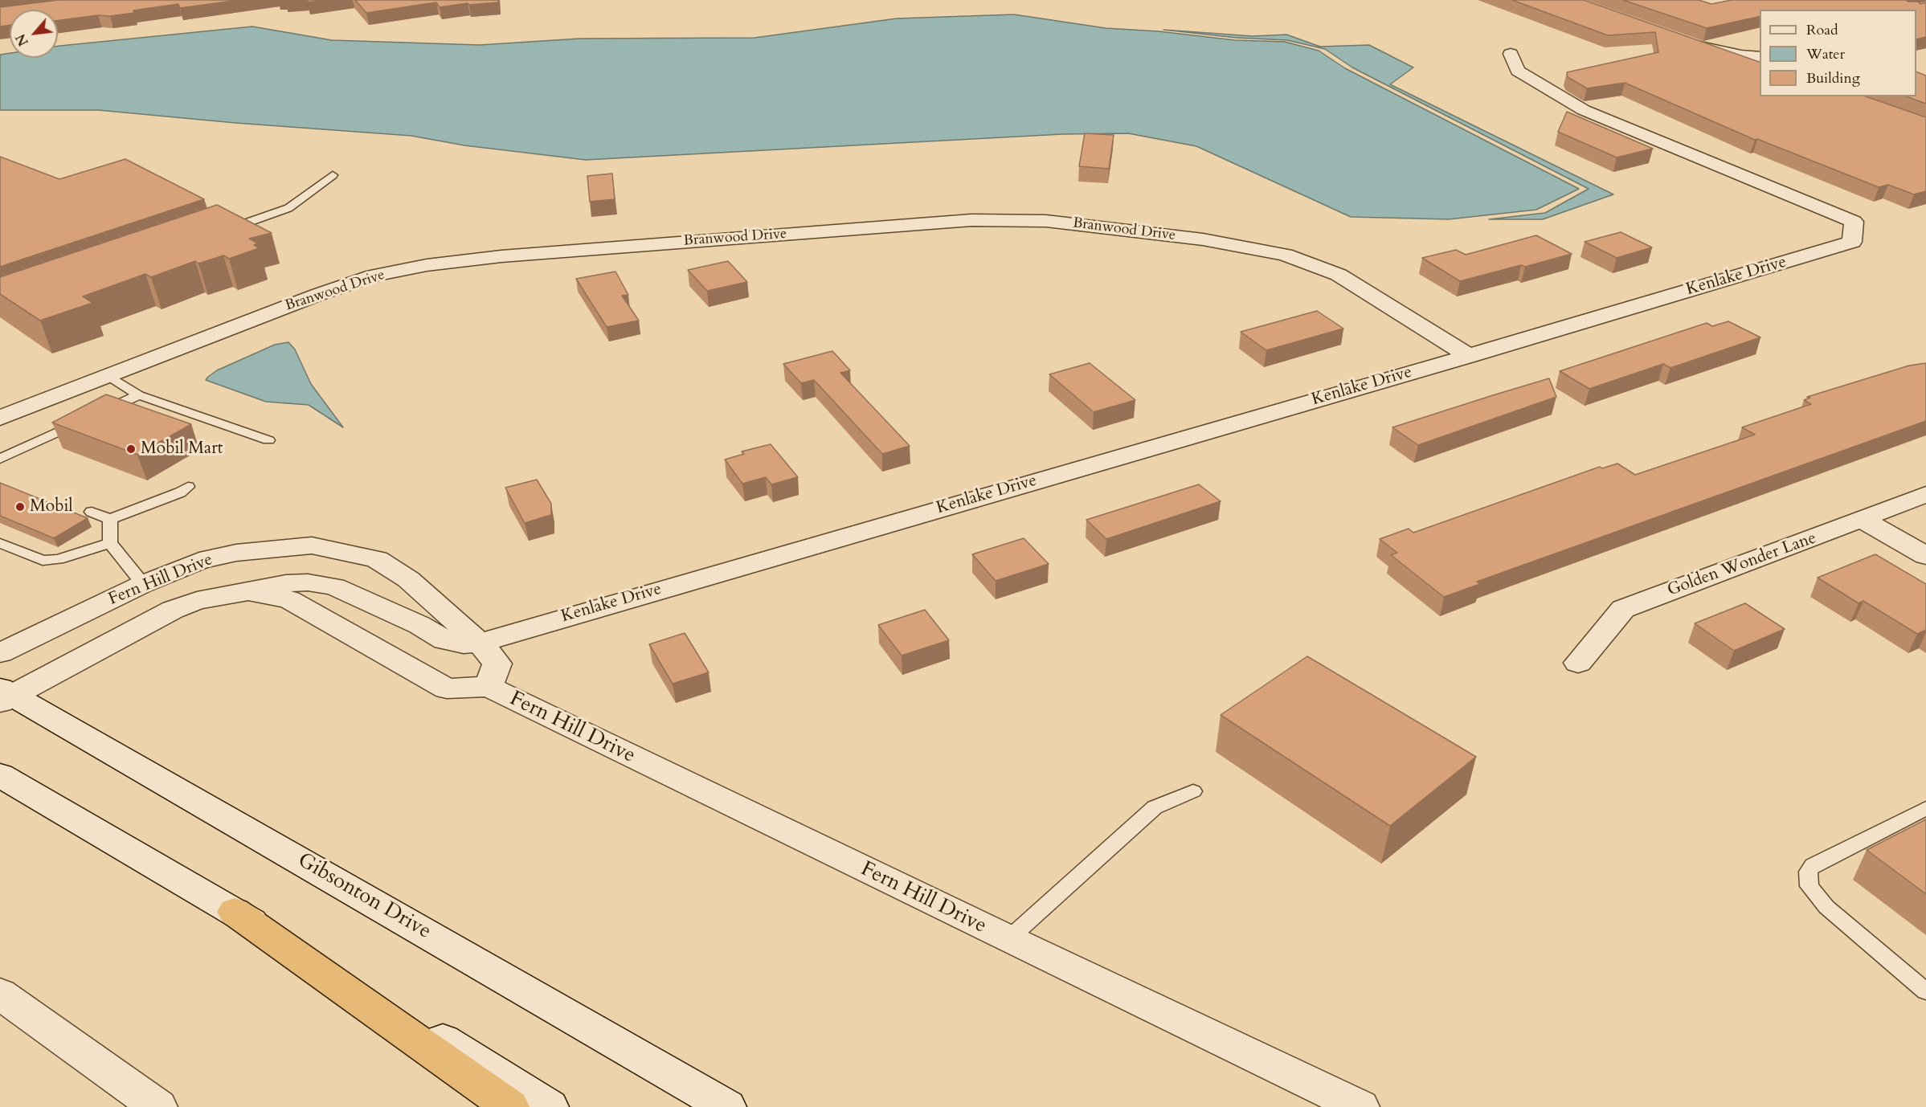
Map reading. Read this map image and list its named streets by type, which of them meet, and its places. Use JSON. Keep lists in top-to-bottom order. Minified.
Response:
{"streets":{"street":["Branwood Drive","Kenlake Drive","Golden Wonder Lane","Fern Hill Drive","Gibsonton Drive"]},"crossings":[["Branwood Drive","Kenlake Drive"],["Kenlake Drive","Fern Hill Drive"],["Fern Hill Drive","Gibsonton Drive"]],"places":["Mobil Mart","Mobil"],"legend":["Road","Water","Building"],"north":"bottom left"}
